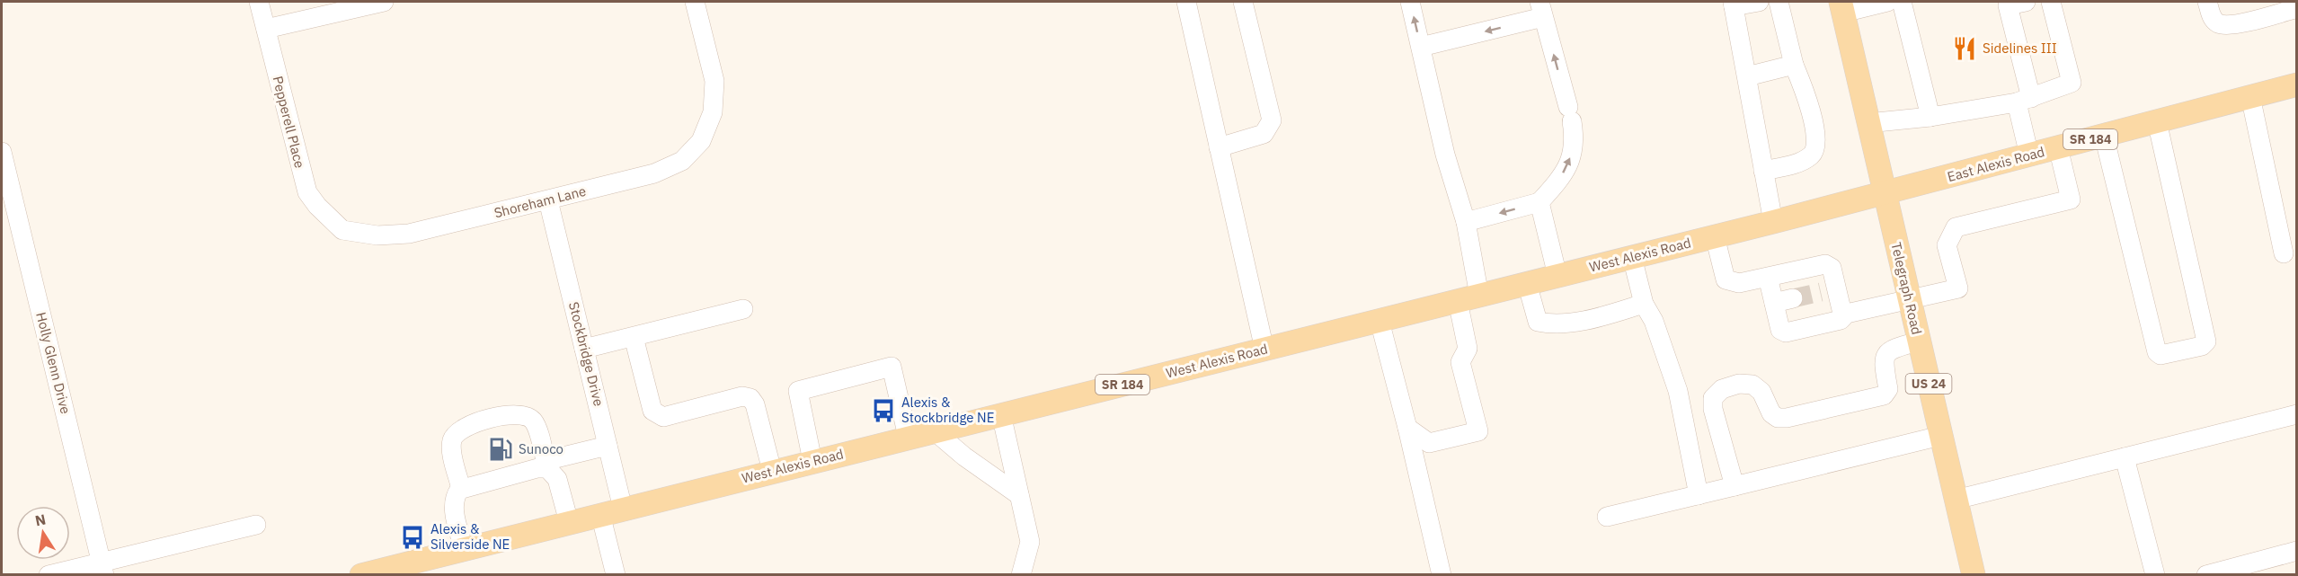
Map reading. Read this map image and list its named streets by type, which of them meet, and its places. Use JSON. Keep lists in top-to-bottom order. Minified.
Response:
{"streets":{"main road":["SR 184","East Alexis Road","West Alexis Road","Telegraph Road","US 24"],"street":["Pepperell Place","Shoreham Lane","Stockbridge Drive","Holly Glenn Drive"]},"crossings":[["Pepperell Place","Shoreham Lane"],["East Alexis Road","West Alexis Road"],["East Alexis Road","Telegraph Road"],["Shoreham Lane","Stockbridge Drive"],["West Alexis Road","Telegraph Road"],["West Alexis Road","Stockbridge Drive"]],"places":{"restaurant":["Sidelines III"],"bus stop":["Alexis & Stockbridge NE","Alexis & Silverside NE"],"fuel station":["Sunoco"]},"north":"top"}
